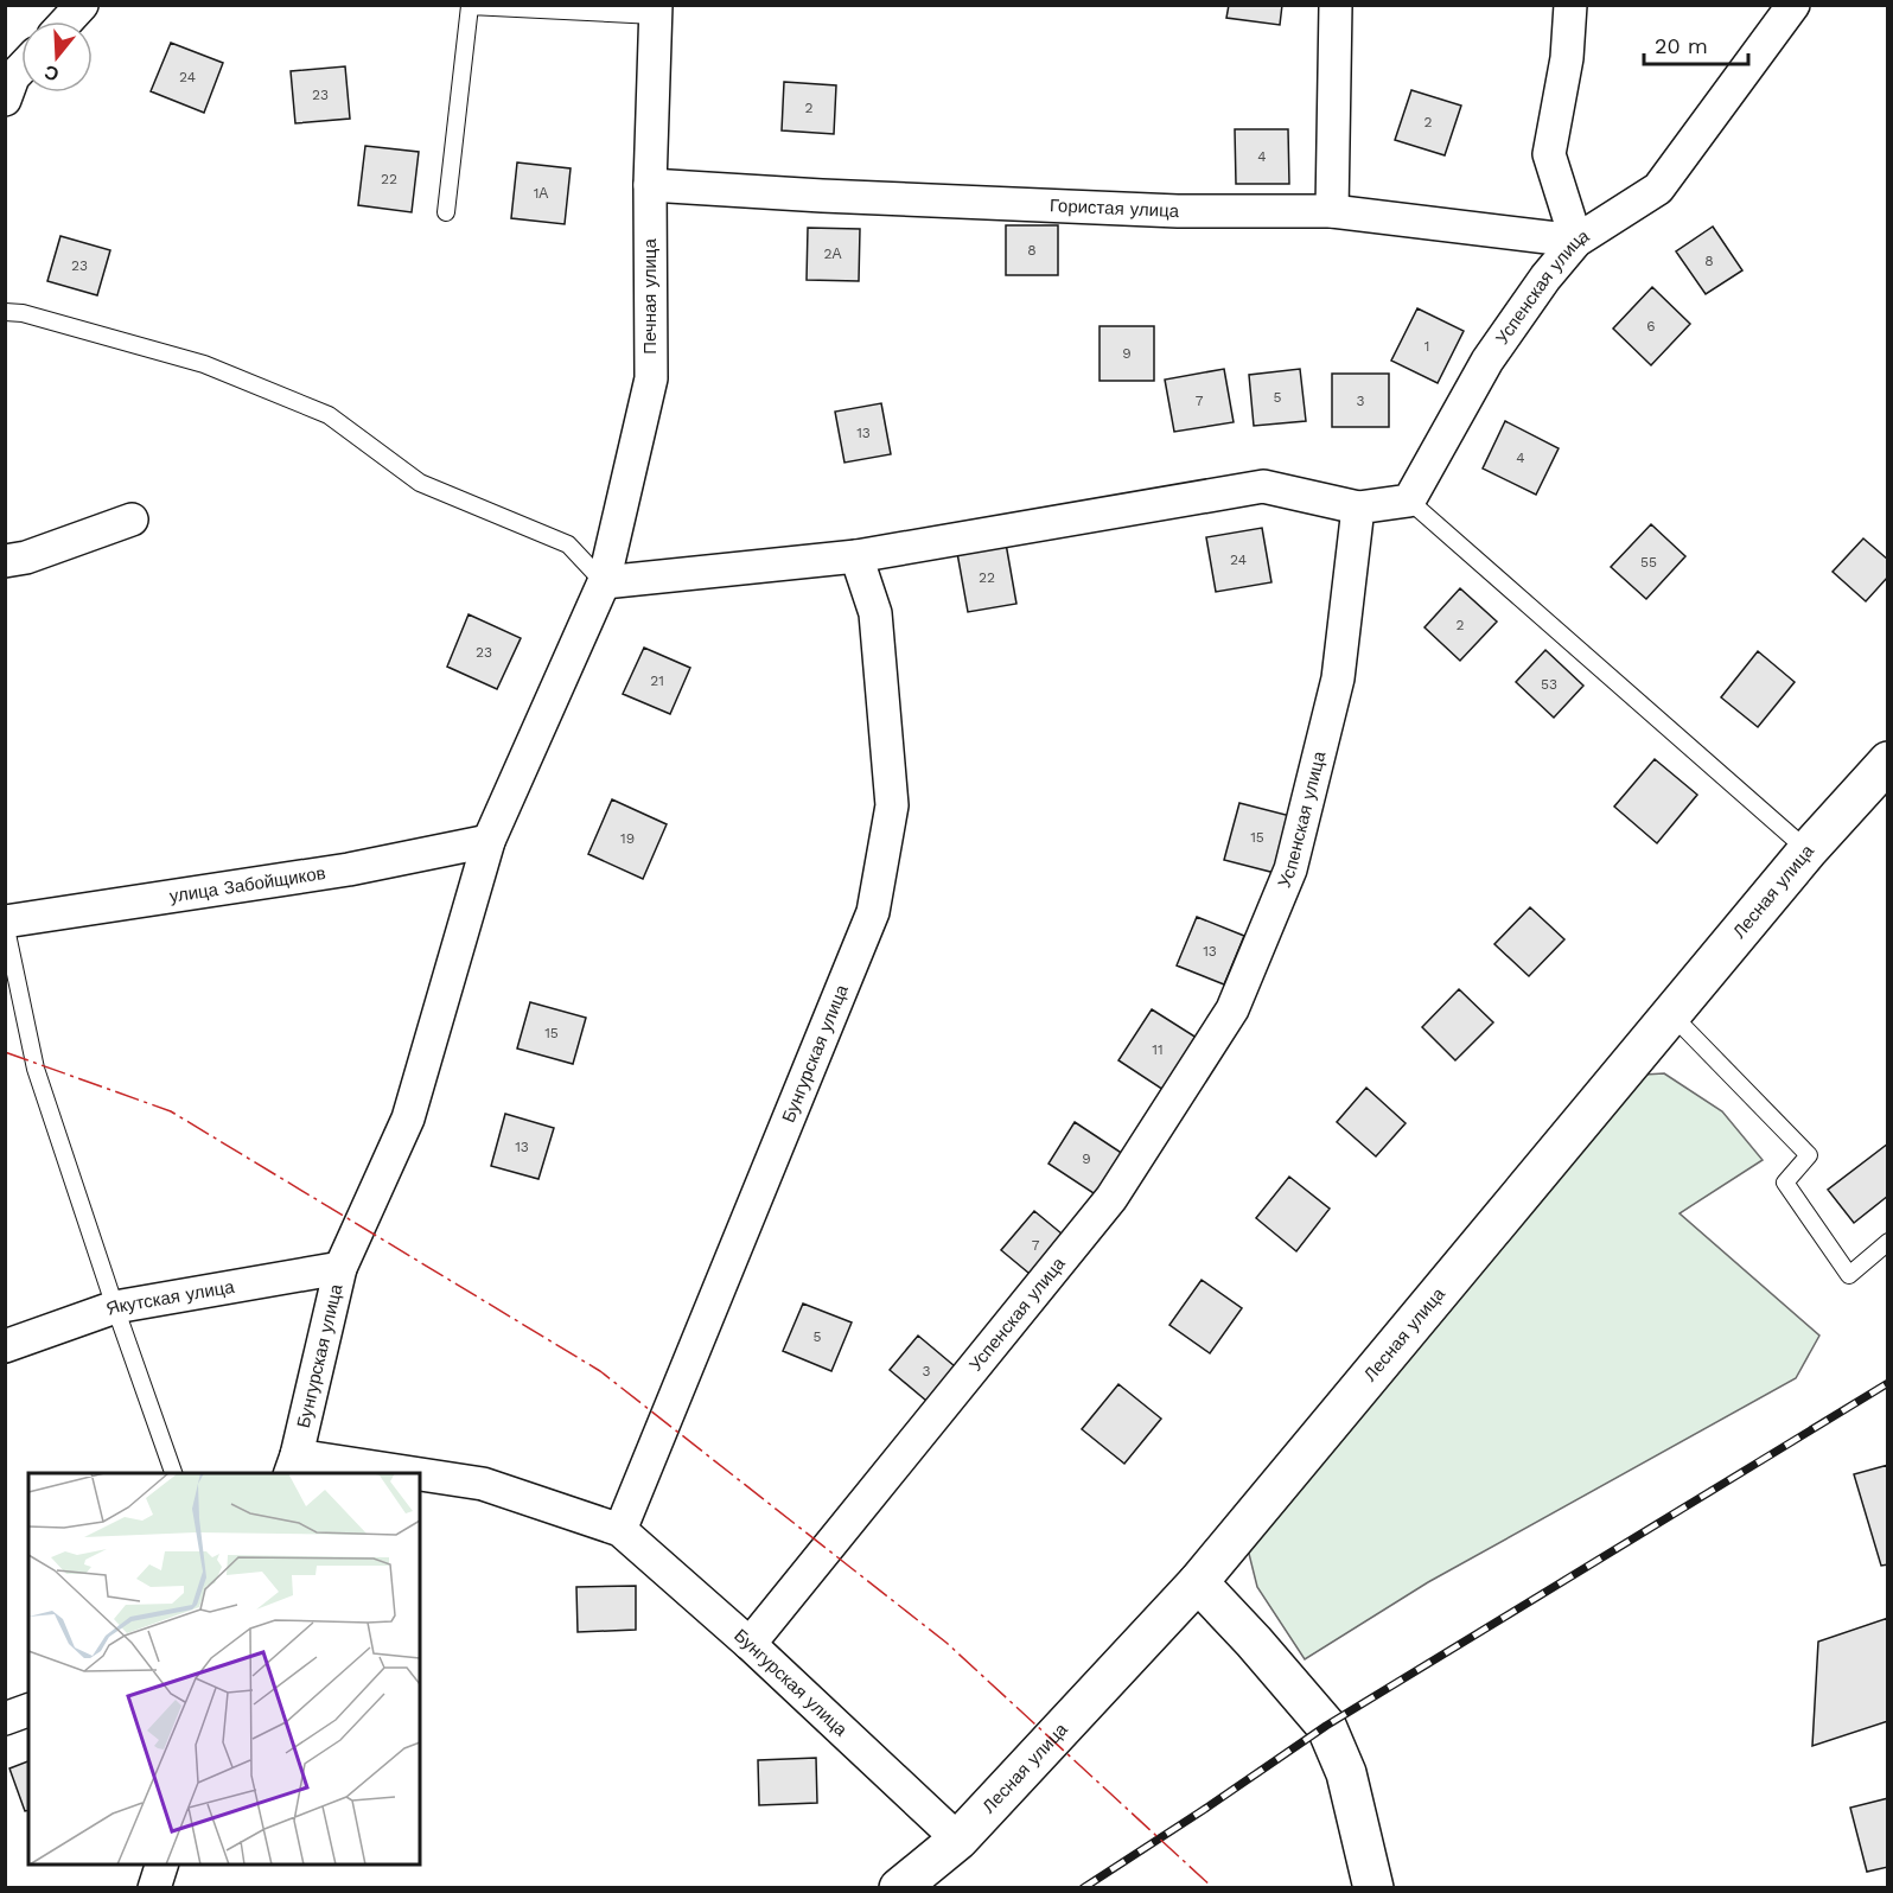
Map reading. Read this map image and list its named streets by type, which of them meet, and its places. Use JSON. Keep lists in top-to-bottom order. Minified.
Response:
{"streets":{"main road":["Лесная улица"],"street":["Гористая улица","Успенская улица","Печная улица","улица Забойщиков","Бунгурская улица","Якутская улица"]},"crossings":[["Гористая улица","Успенская улица"],["Гористая улица","Печная улица"],["Успенская улица","Бунгурская улица"],["Печная улица","Бунгурская улица"],["улица Забойщиков","Бунгурская улица"],["Лесная улица","Бунгурская улица"],["Бунгурская улица","Якутская улица"]],"house_numbers":["24","23","2","2","4","22","1А","8","2А","8","23","6","1","9","5","7","3","13","4","24","55","22","2","23","21","53","15","19","13","15","11","13","9","7","5","3"],"scale_bar":"20 m","north":"bottom"}
